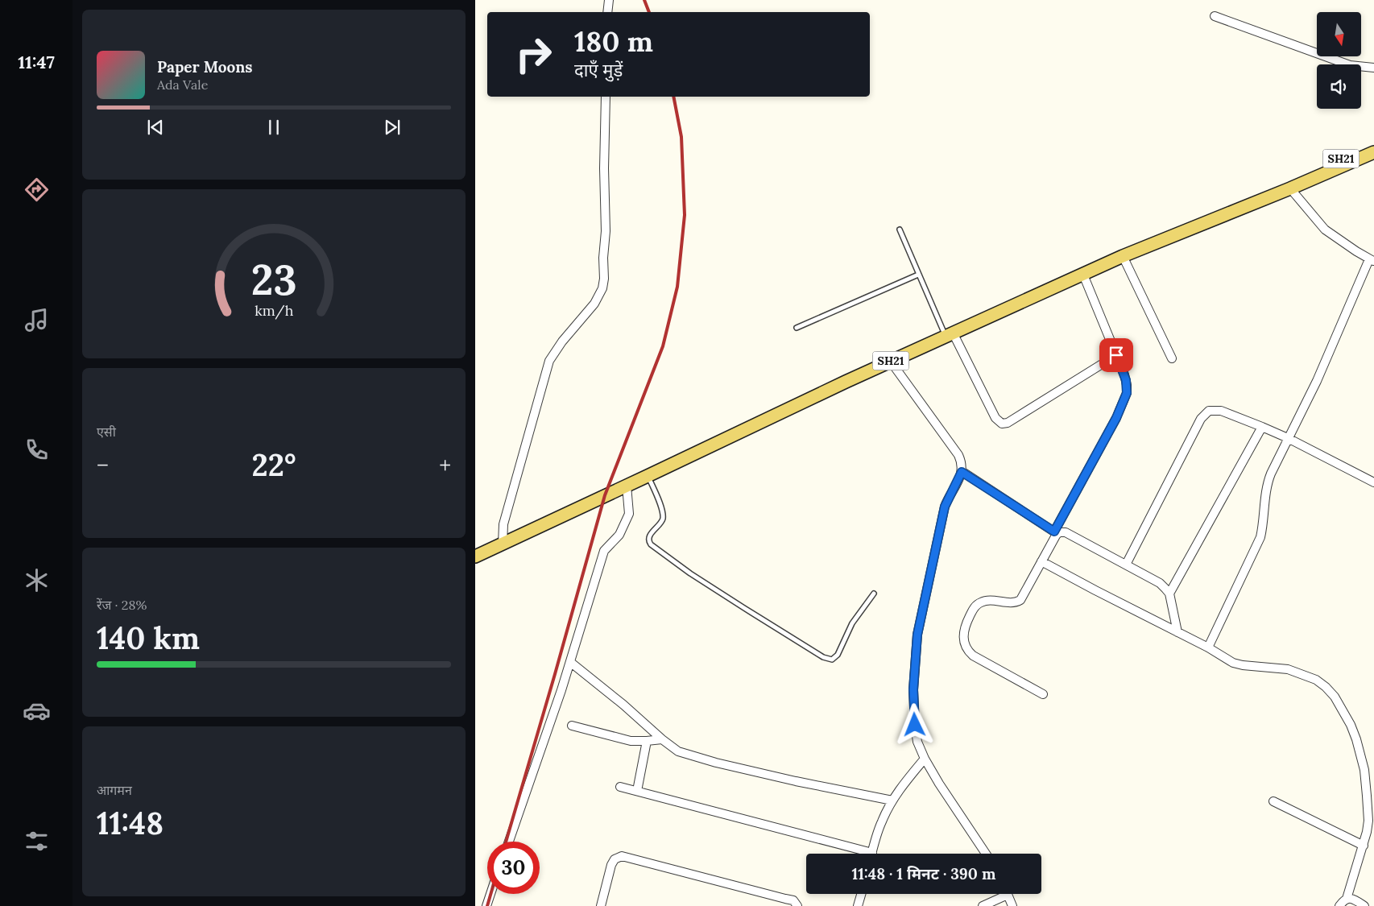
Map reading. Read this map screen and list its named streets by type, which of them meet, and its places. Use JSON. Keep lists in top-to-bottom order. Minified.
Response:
{"streets":{"main road":["SH21"]},"north":"bottom","page":{"tabs":"11:47","turn":["180 m","दाएँ मुड़ें"],"song":["Paper Moons","Ada Vale"],"tile":["एसी",["रेंज · 28%","140 km"],["आगमन","11:48"]],"heat":["−","22°","+"],"limit":"30","trip":"11:48 · 1 मिनट · 390 m","gauge":["23","km/h"]}}
